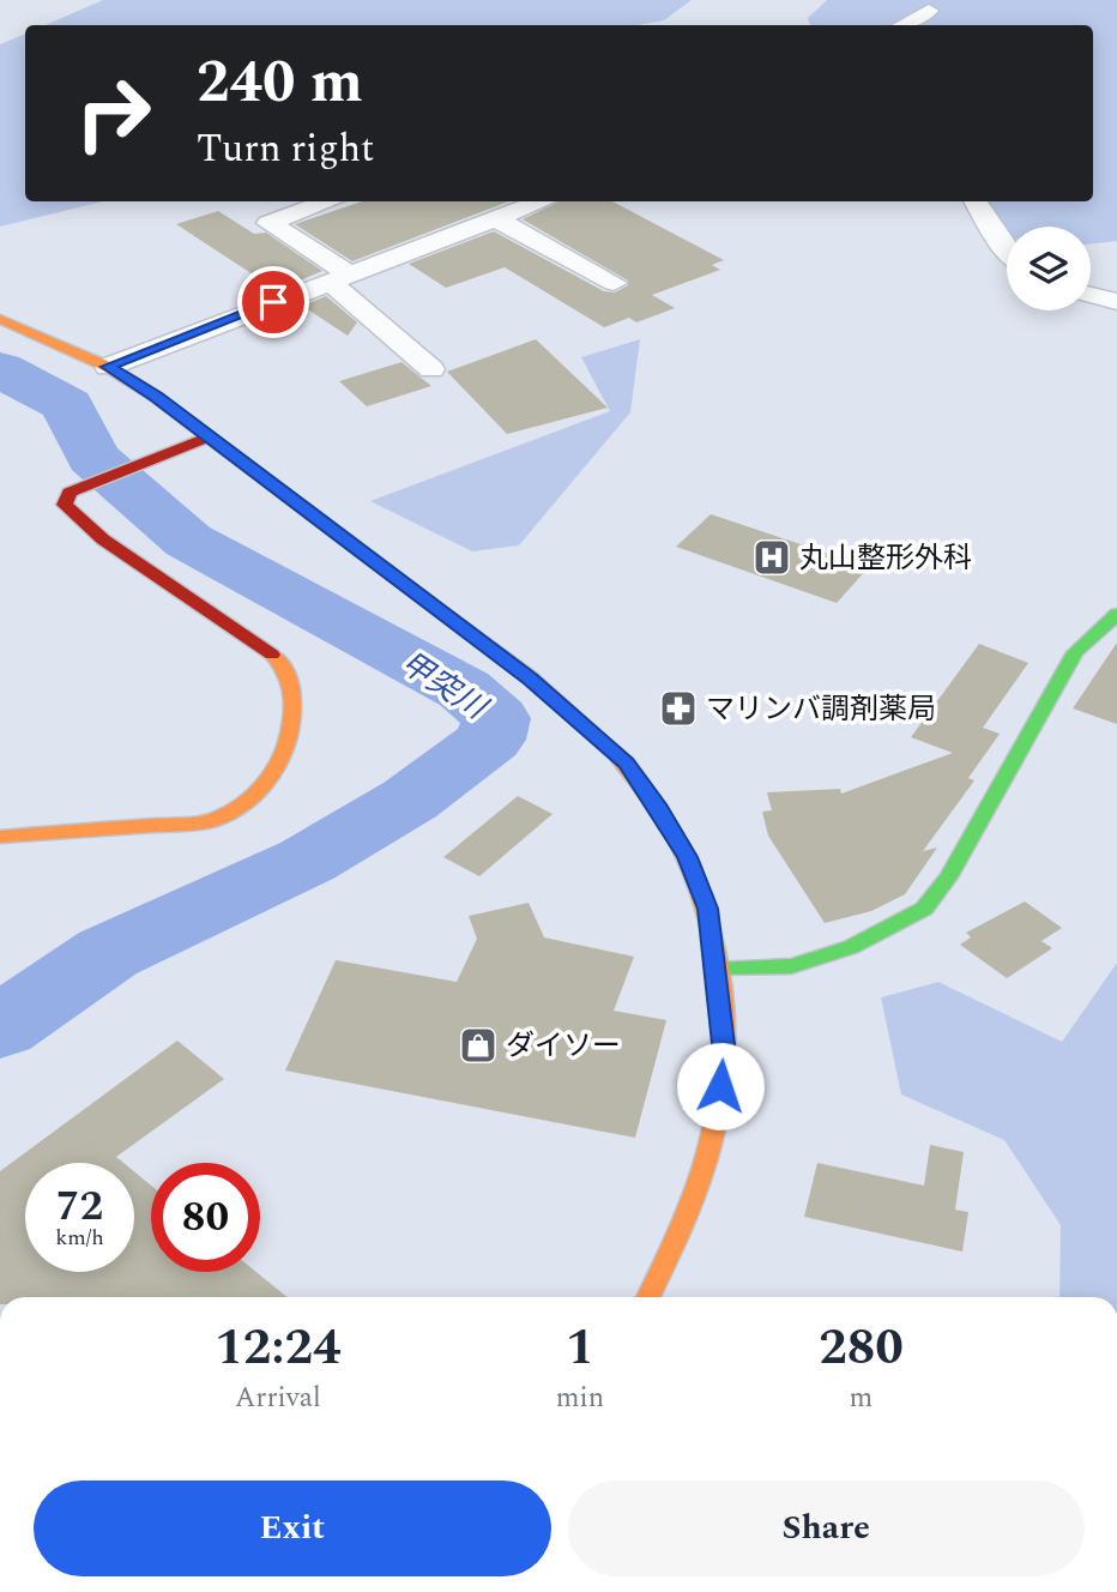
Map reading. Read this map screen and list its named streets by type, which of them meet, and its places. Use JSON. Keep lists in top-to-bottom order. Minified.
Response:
{"water":["甲突川"],"places":{"hospital":["丸山整形外科"],"pharmacy":["マリンバ調剤薬局"],"shop":["ダイソー"]},"page":{"turn":["240 m","Turn right"],"speed":"72 km/h","limit":"80","eta":["12:24","Arrival","1","min","280","m"],"buttons":["Exit","Share"]}}
